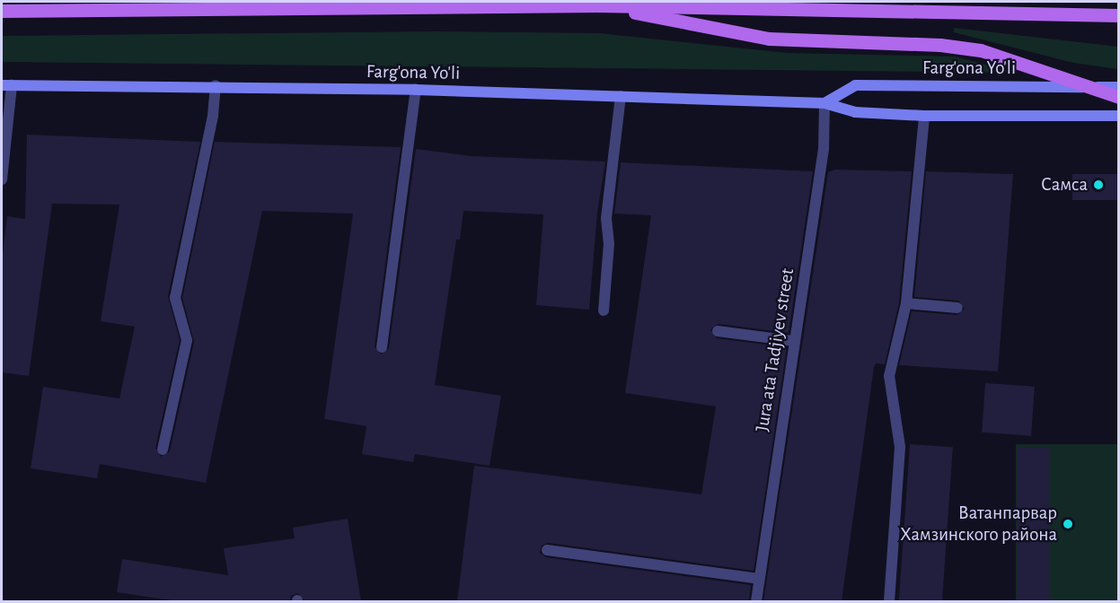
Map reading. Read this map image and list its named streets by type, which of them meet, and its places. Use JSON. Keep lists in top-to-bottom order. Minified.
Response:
{"streets":{"street":["Farg'ona Yo'li","Jura аta Tadjiyev street"]},"crossings":[["Farg'ona Yo'li","Jura аta Tadjiyev street"]],"places":["Самса","Ватанпарвар Хамзинского района"]}
